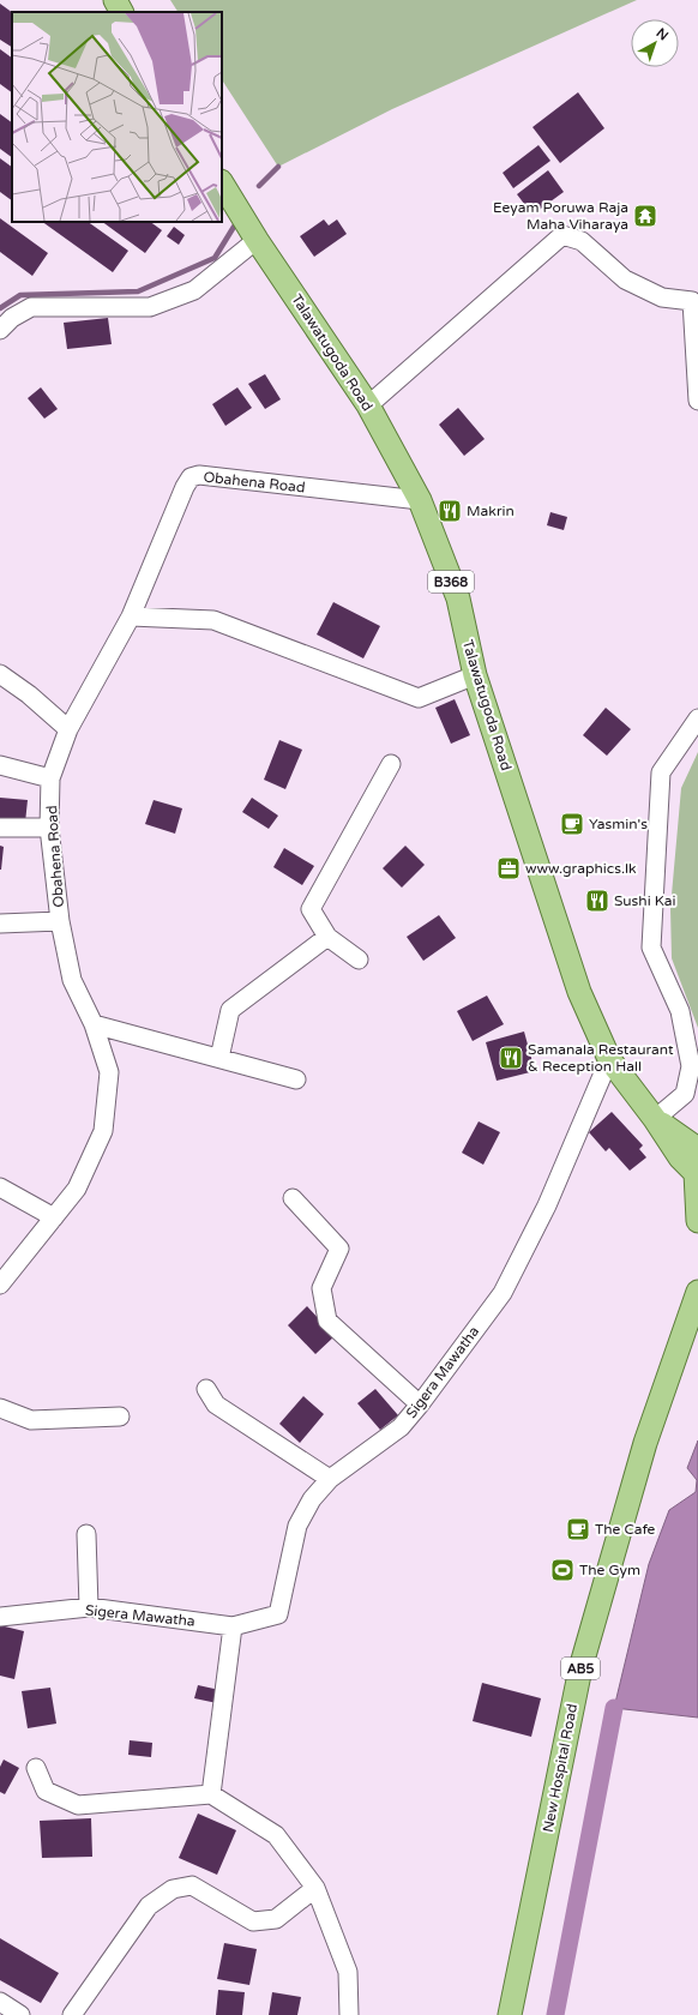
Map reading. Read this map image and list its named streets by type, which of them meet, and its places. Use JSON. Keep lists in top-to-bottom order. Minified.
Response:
{"streets":{"main road":["Talawatugoda Road","B368","AB5","New Hospital Road"],"street":["Obahena Road","Sigera Mawatha"]},"crossings":[["Talawatugoda Road","Obahena Road"],["Talawatugoda Road","Sigera Mawatha"],["AB5","New Hospital Road"]],"places":{"temple":["Eeyam Poruwa Raja Maha Viharaya"],"restaurant":["Makrin","Sushi Kai","Samanala Restaurant & Reception Hall"],"cafe":["Yasmin's","The Cafe"],"office":["www.graphics.lk"],"sports":["The Gym"]},"north":"top right"}
